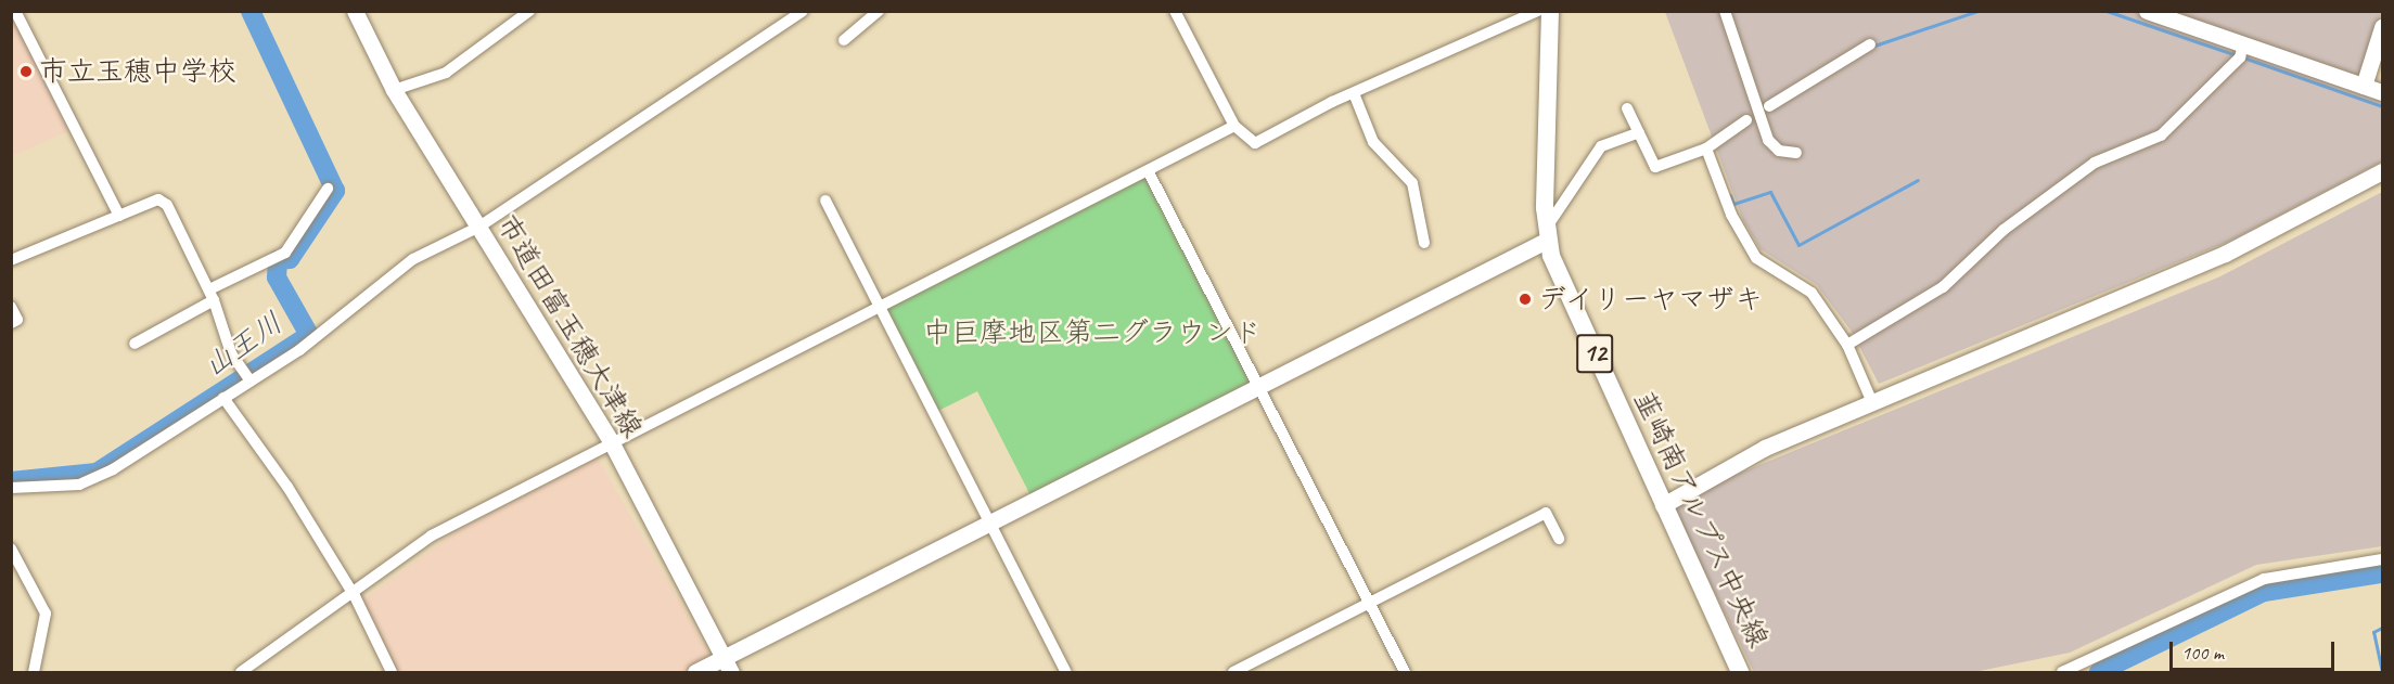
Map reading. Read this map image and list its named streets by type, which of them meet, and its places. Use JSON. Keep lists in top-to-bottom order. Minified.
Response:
{"streets":{"main road":["12","韮崎南アルプス中央線"],"street":["市道田富玉穂大津線"]},"water":["山王川"],"parks":["中巨摩地区第二グラウンド"],"places":["市立玉穂中学校","デイリーヤマザキ"],"scale_bar":"100 m"}
